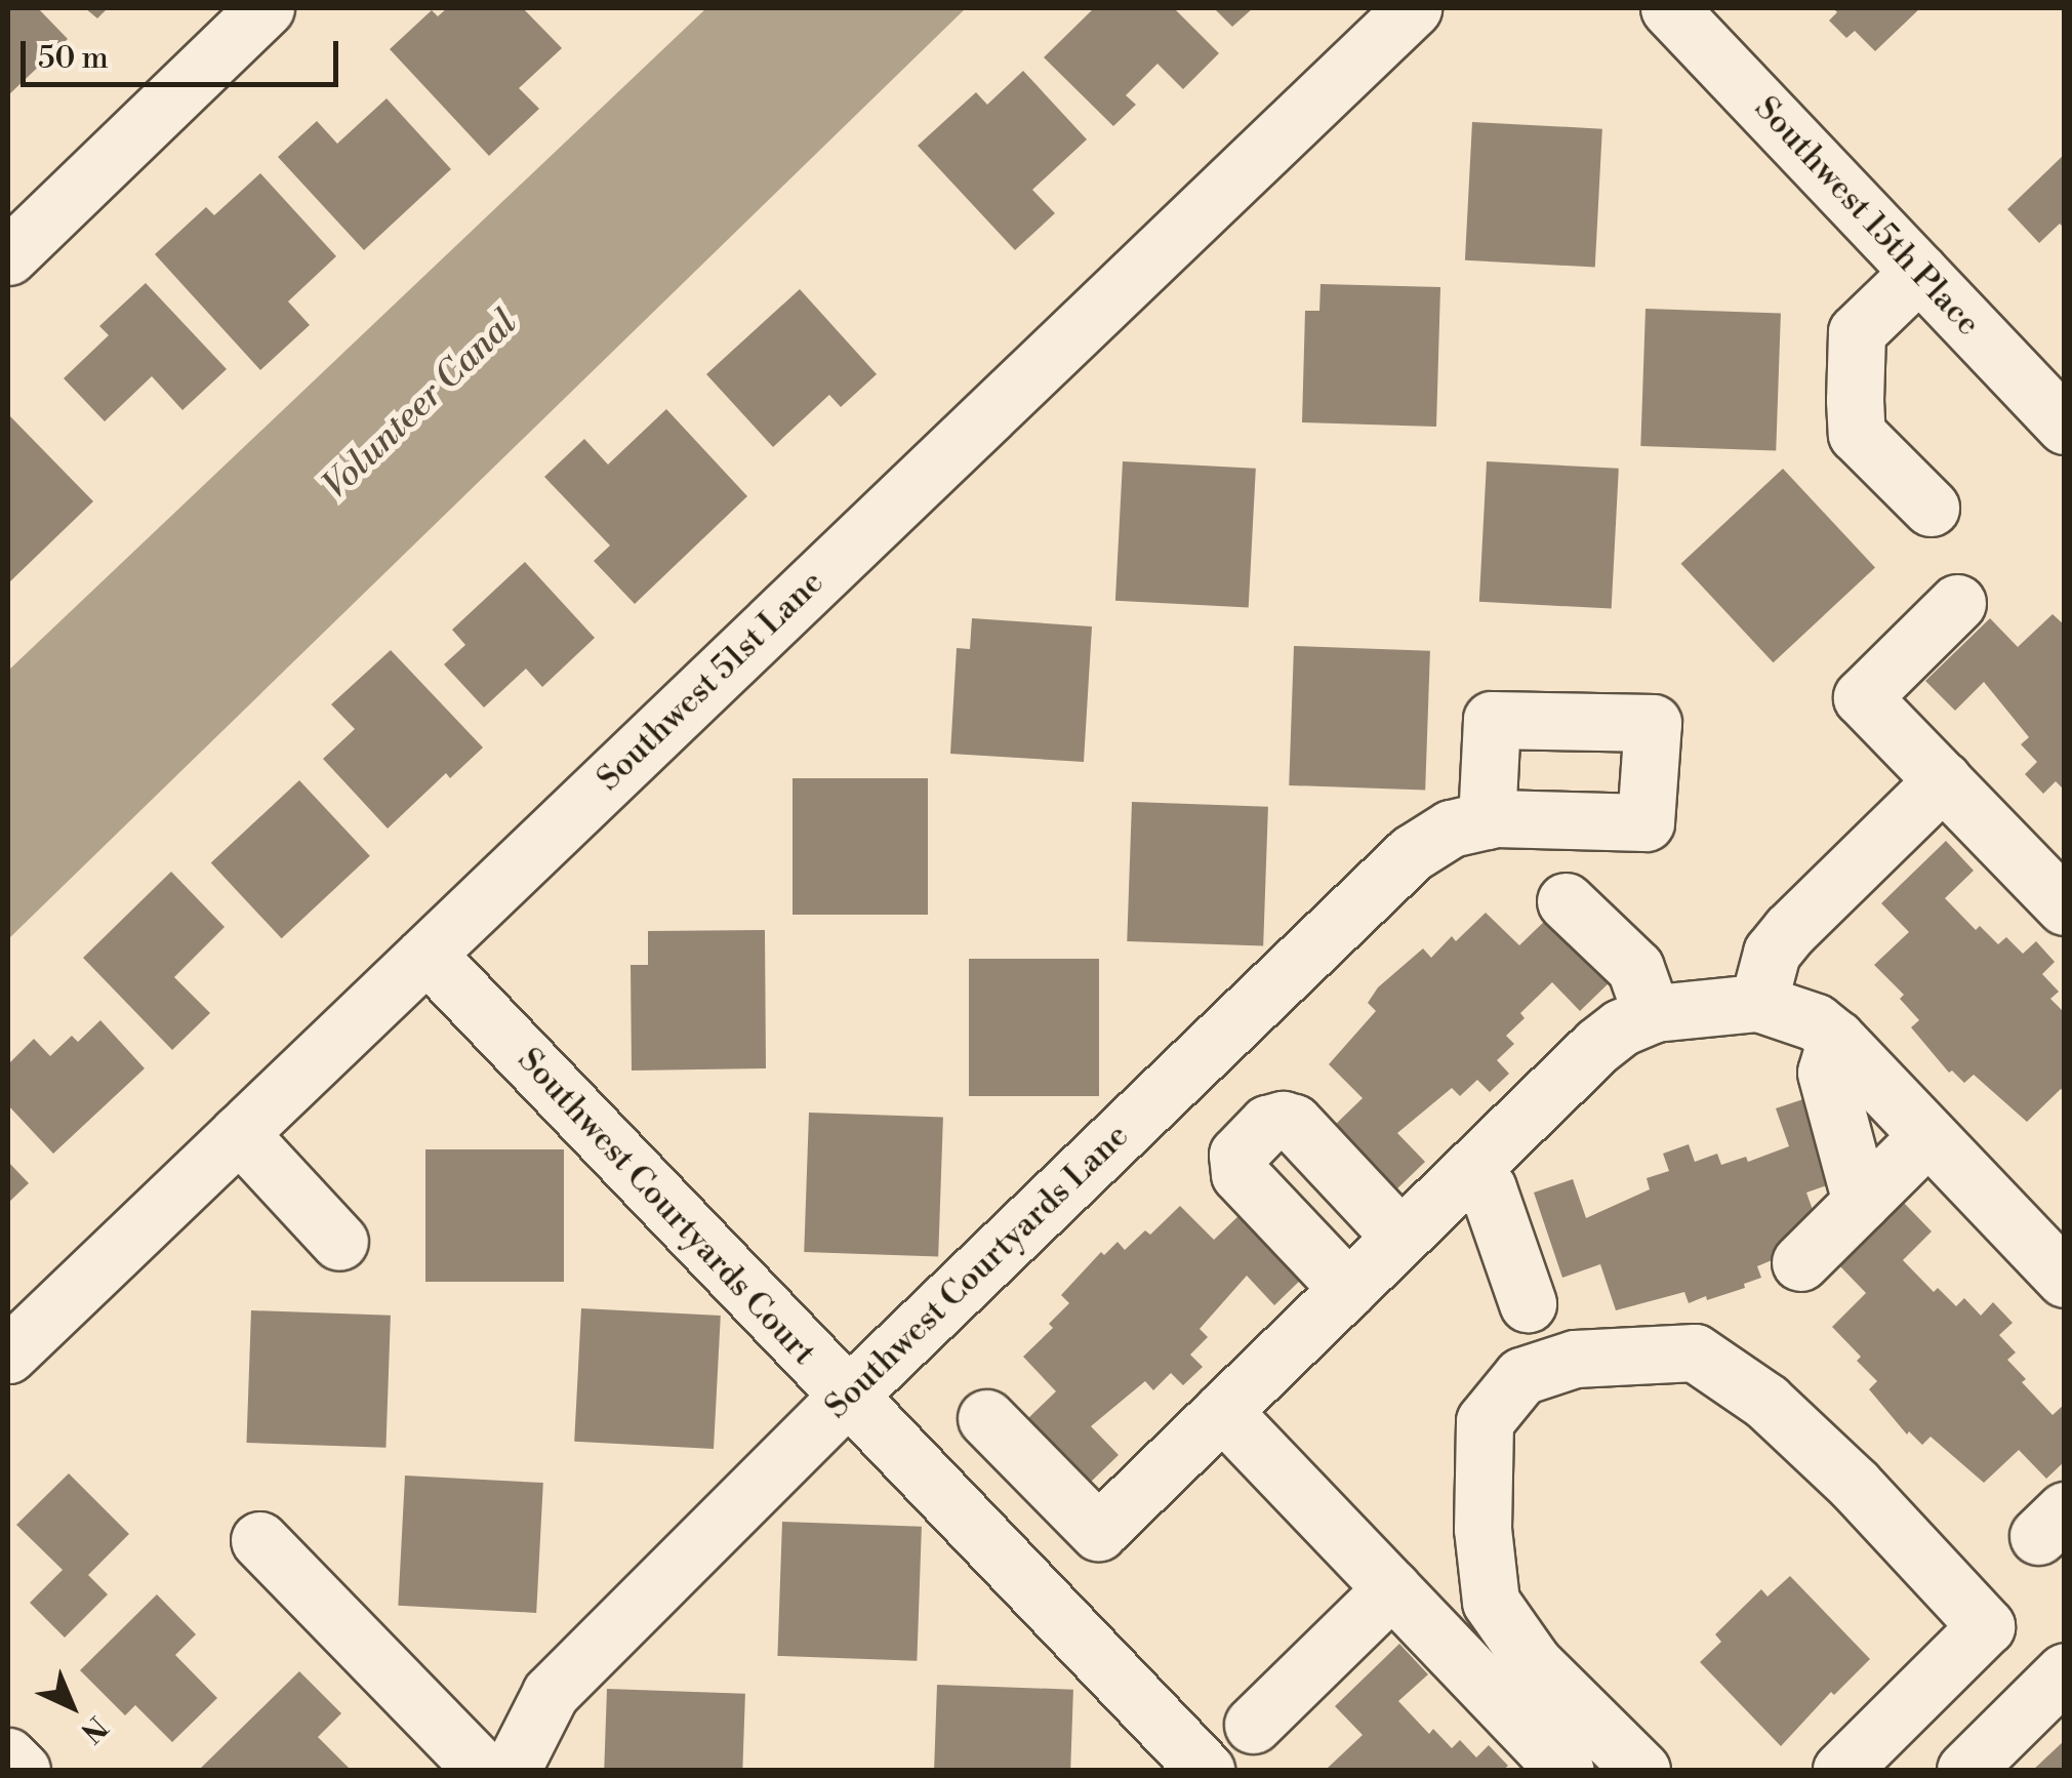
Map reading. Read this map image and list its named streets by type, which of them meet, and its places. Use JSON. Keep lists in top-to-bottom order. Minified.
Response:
{"streets":{"street":["Southwest 15th Place","Southwest 51st Lane","Southwest Courtyards Court","Southwest Courtyards Lane"]},"crossings":[["Southwest 51st Lane","Southwest Courtyards Court"],["Southwest Courtyards Court","Southwest Courtyards Lane"]],"water":["Volunteer Canal"],"scale_bar":"50 m","north":"bottom right"}
